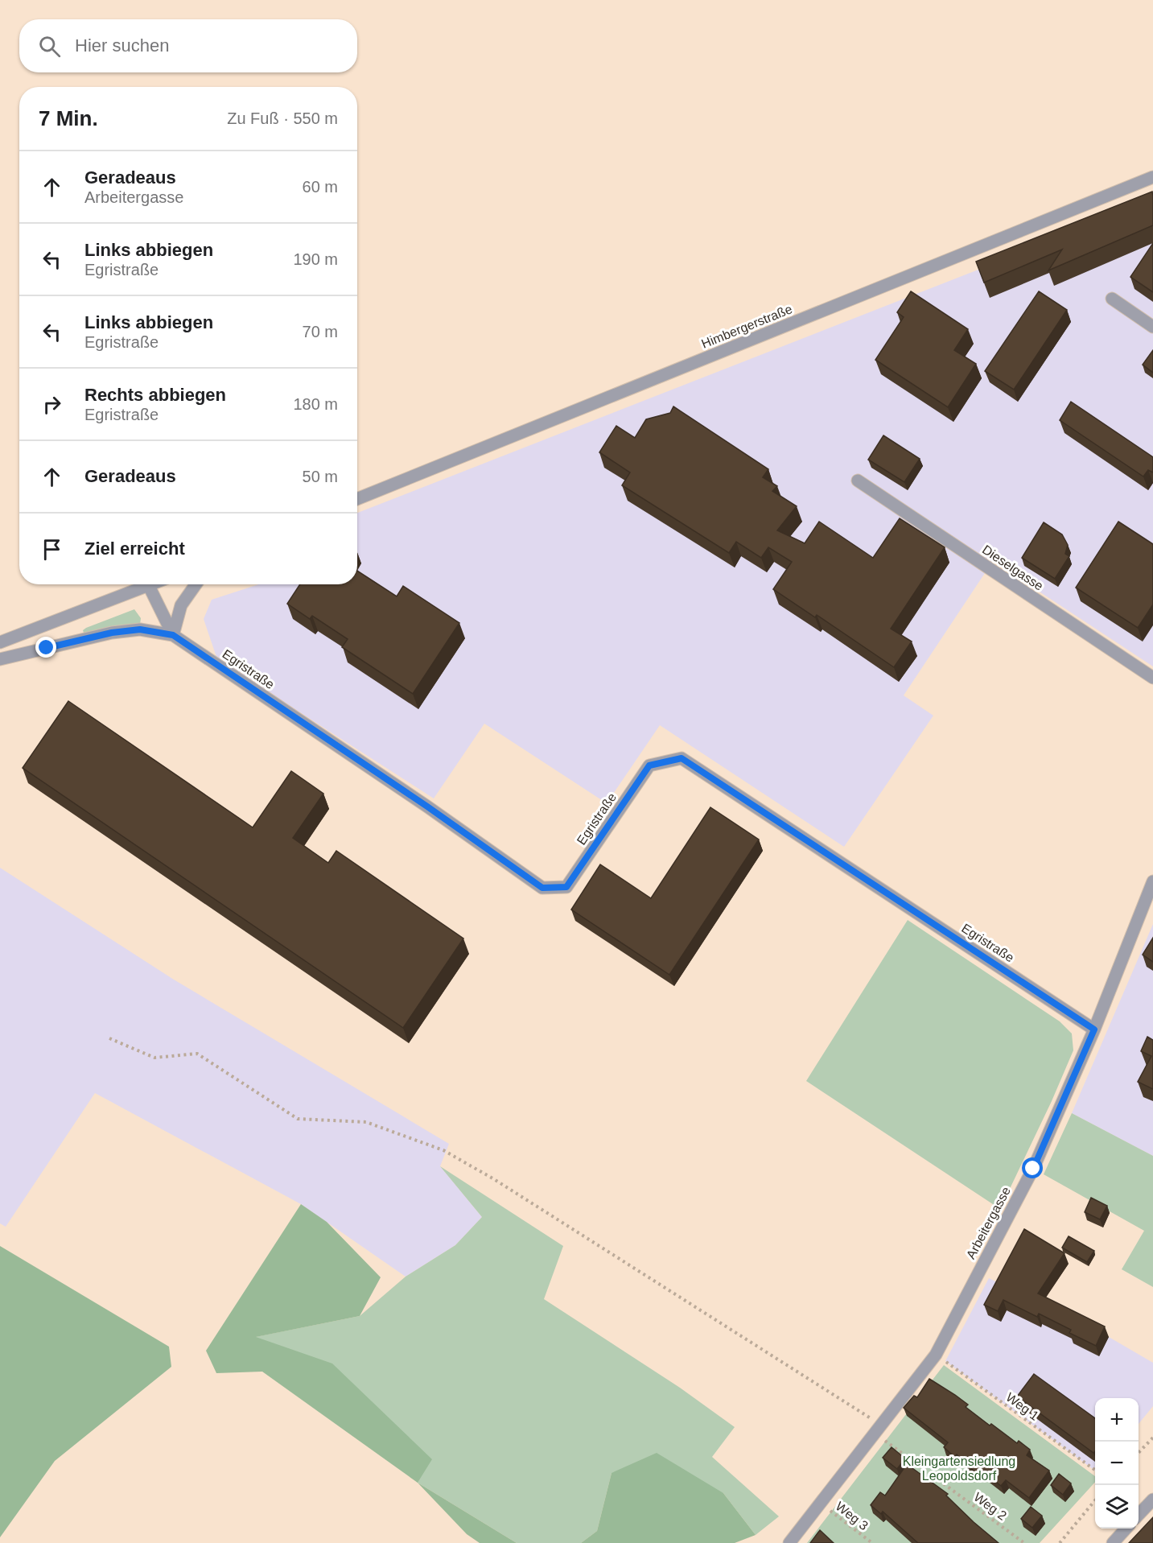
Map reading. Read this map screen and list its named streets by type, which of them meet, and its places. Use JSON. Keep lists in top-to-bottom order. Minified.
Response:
{"streets":{"street":["Himbergerstraße","Dieselgasse","Egristraße","Arbeitergasse"],"path":["Weg 1","Weg 2","Weg 3"]},"crossings":[["Egristraße","Arbeitergasse"],["Arbeitergasse","Weg 1"],["Arbeitergasse","Weg 2"],["Arbeitergasse","Weg 3"]],"parks":["Kleingartensiedlung Leopoldsdorf"],"page":{"search":"Hier suchen","heading":["7 Min.","Zu Fuß · 550 m"],"list":[["Geradeaus","Arbeitergasse","60 m"],["Links abbiegen","Egristraße","190 m"],["Links abbiegen","Egristraße","70 m"],["Rechts abbiegen","Egristraße","180 m"],["Geradeaus","50 m"],"Ziel erreicht"],"map_buttons":["+","−"]}}
